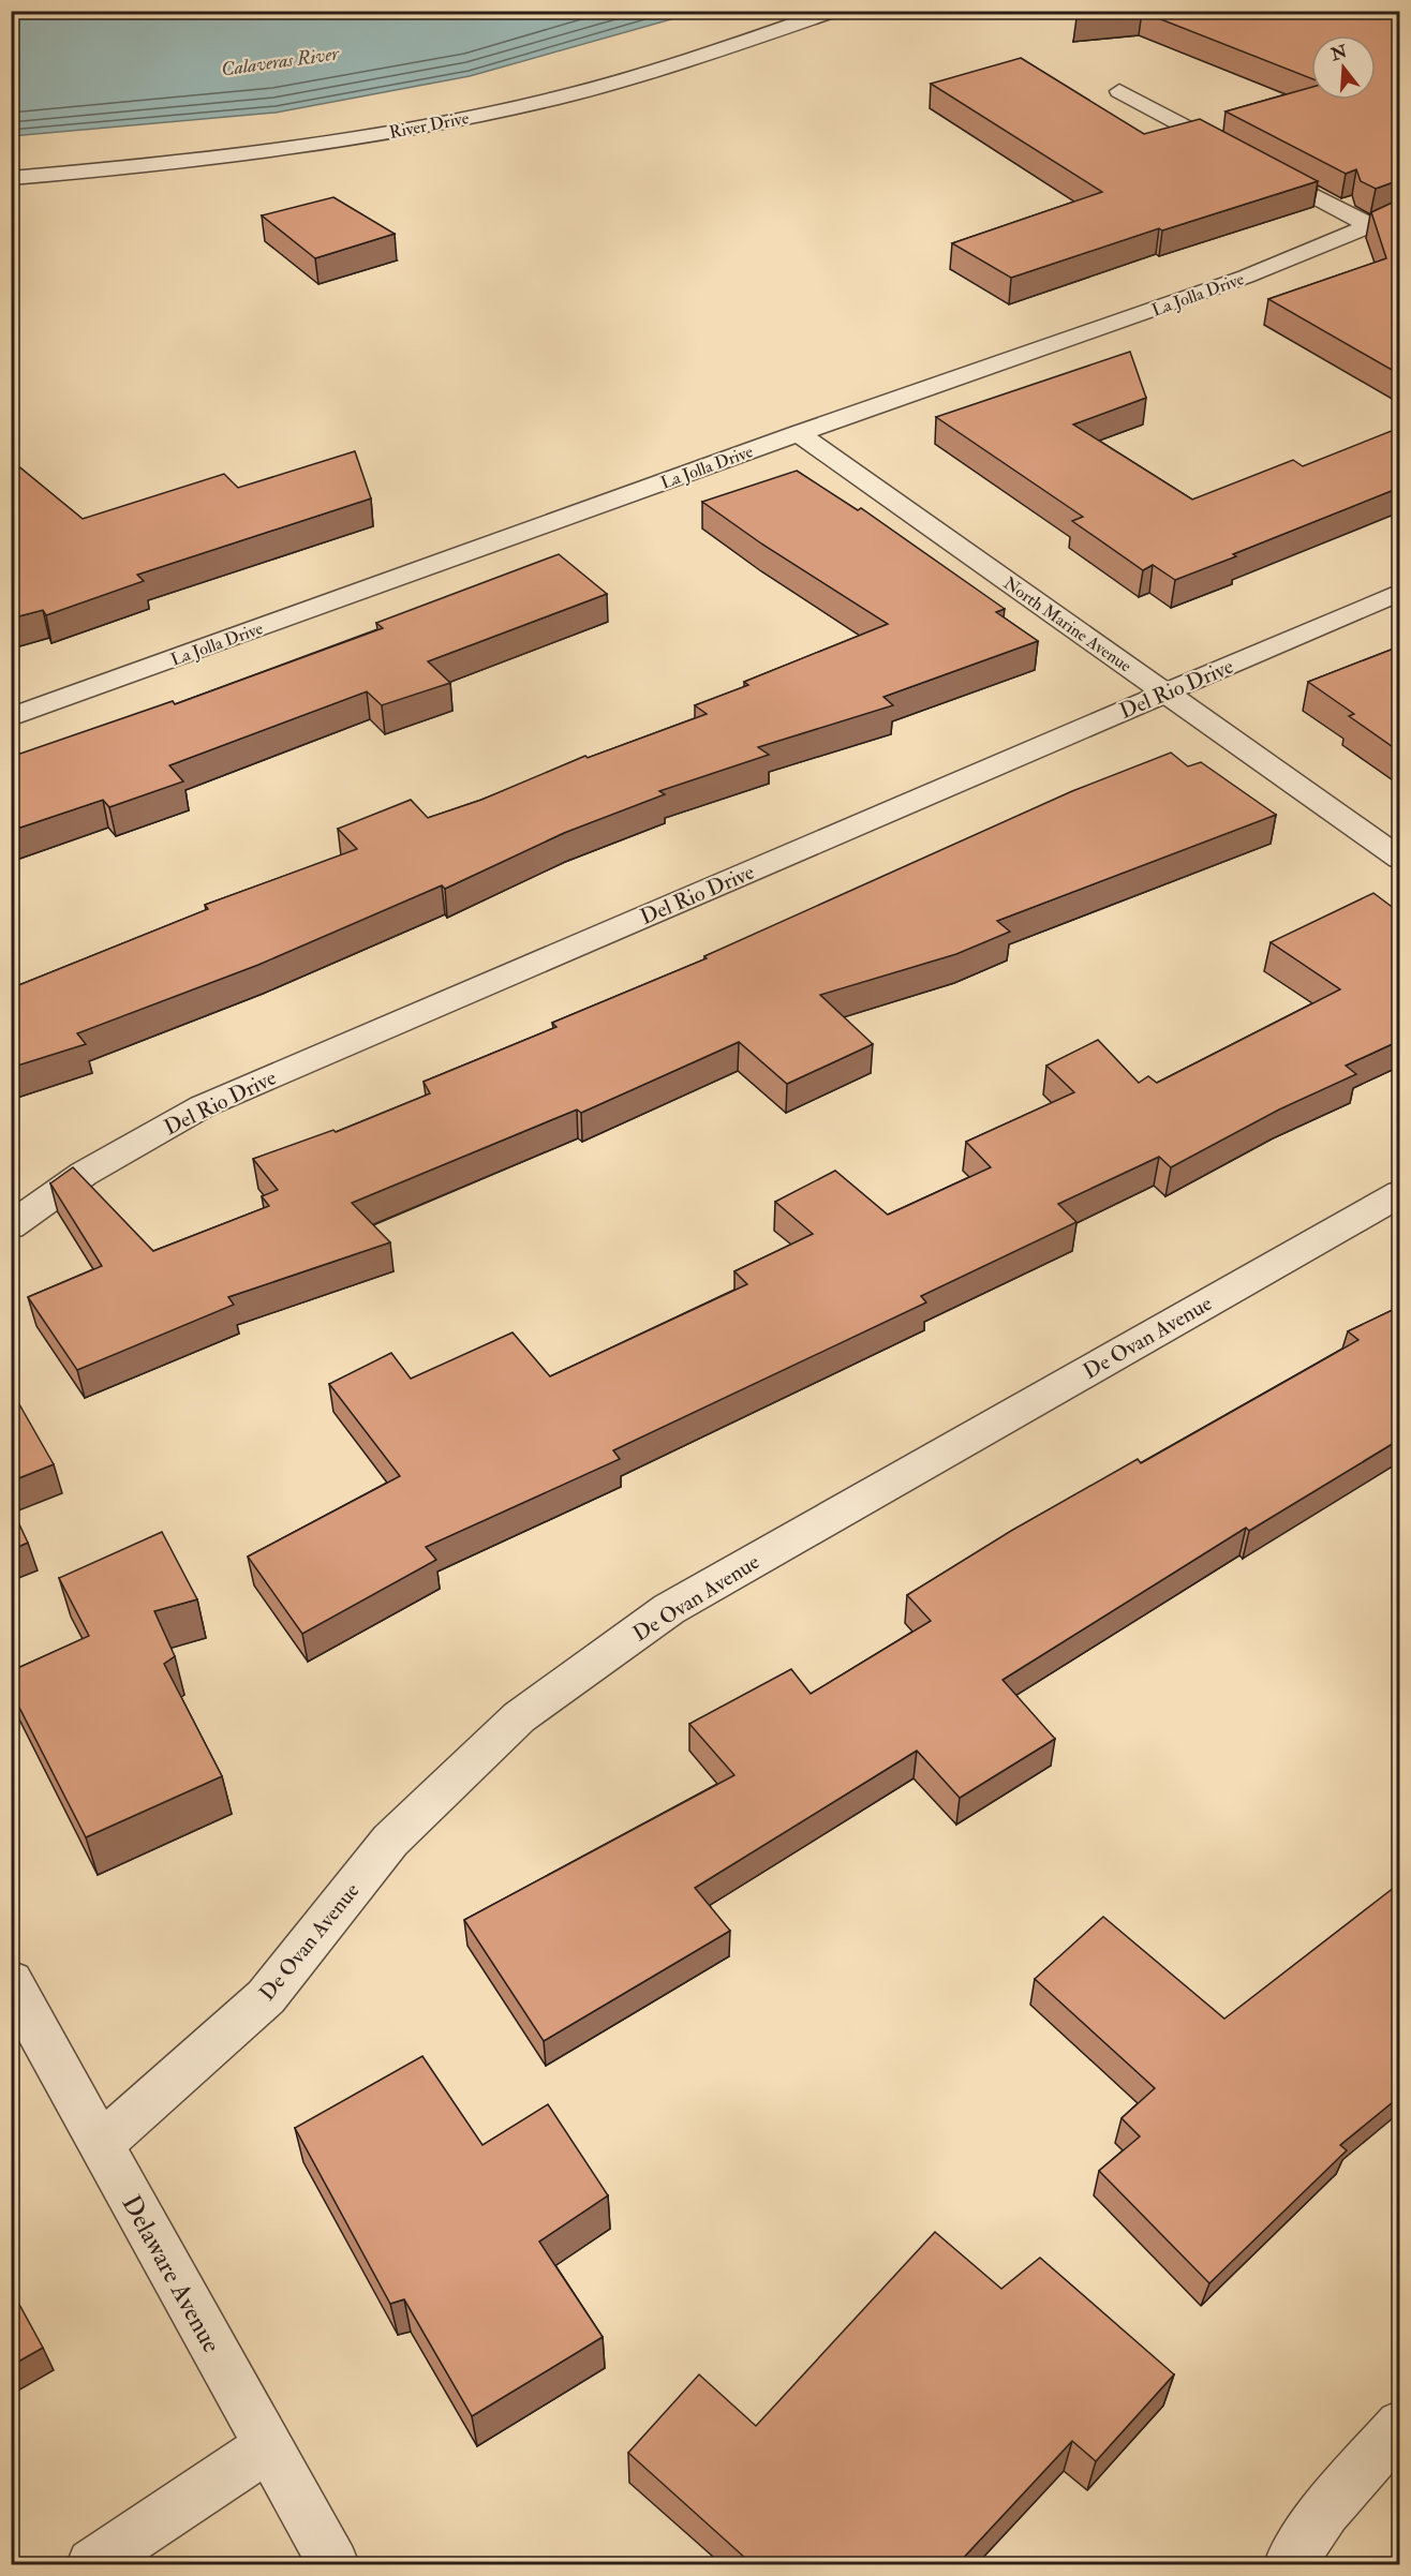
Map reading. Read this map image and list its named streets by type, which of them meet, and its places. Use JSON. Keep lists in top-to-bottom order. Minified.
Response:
{"streets":{"street":["River Drive","La Jolla Drive","North Marine Avenue","Del Rio Drive","De Ovan Avenue","Delaware Avenue"]},"crossings":[["La Jolla Drive","North Marine Avenue"],["North Marine Avenue","Del Rio Drive"],["De Ovan Avenue","Delaware Avenue"]],"water":["Calaveras River"],"north":"top"}
